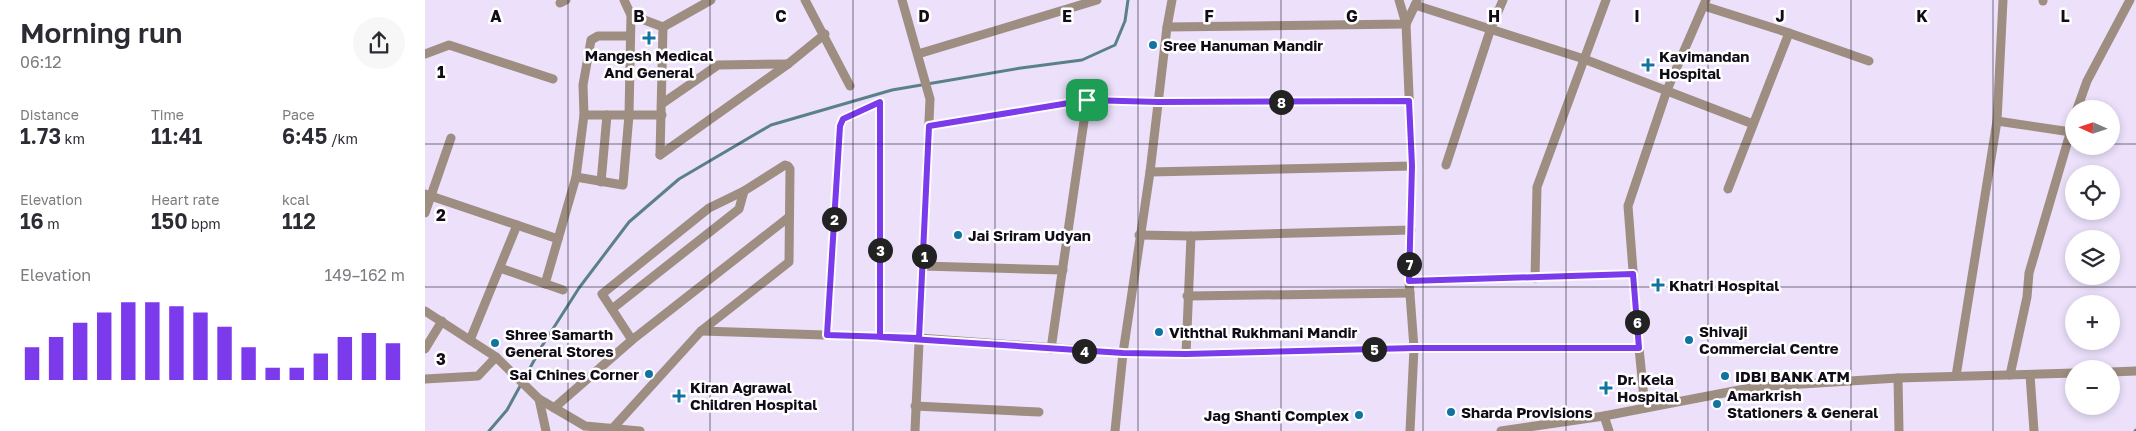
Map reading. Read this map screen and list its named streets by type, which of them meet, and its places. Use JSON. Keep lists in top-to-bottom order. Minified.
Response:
{"places":{"health":["Mangesh Medical And General","Kavimandan Hospital","Khatri Hospital","Dr. Kela Hospital","Kiran Agrawal Children Hospital"],"other":["Sree Hanuman Mandir","Jai Sriram Udyan","Viththal Rukhmani Mandir","Shivaji Commercial Centre","Shree Samarth General Stores","Sai Chines Corner","IDBI BANK ATM","Amarkrish Stationers & General","Sharda Provisions","Jag Shanti Complex"]},"north":"left","page":{"heading":["Morning run","06:12"],"stats":[["Distance","1.73 km"],["Time","11:41"],["Pace","6:45 /km"],["Elevation","16 m"],["Heart rate","150 bpm"],["kcal","112"]],"pins":["8","2","3","1","7","6","5","4"],"map_buttons":["+","−"],"chart":["Elevation","149–162 m"]},"grid":{"columns":["A","B","C","D","E","F","G","H","I","J","K","L"],"rows":["1","2","3"]}}
